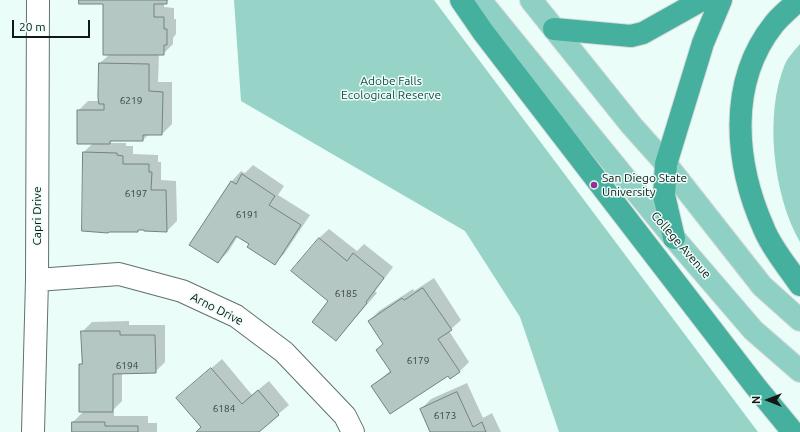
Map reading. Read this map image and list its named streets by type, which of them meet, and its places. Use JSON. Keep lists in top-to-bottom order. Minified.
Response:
{"streets":{"main road":["College Avenue"],"street":["Capri Drive","Arno Drive"]},"crossings":[["Capri Drive","Arno Drive"]],"parks":["Adobe Falls Ecological Reserve"],"places":["San Diego State University"],"house_numbers":["6219","6197","6191","6185","6179","6194","6184","6173"],"scale_bar":"20 m","north":"left"}
